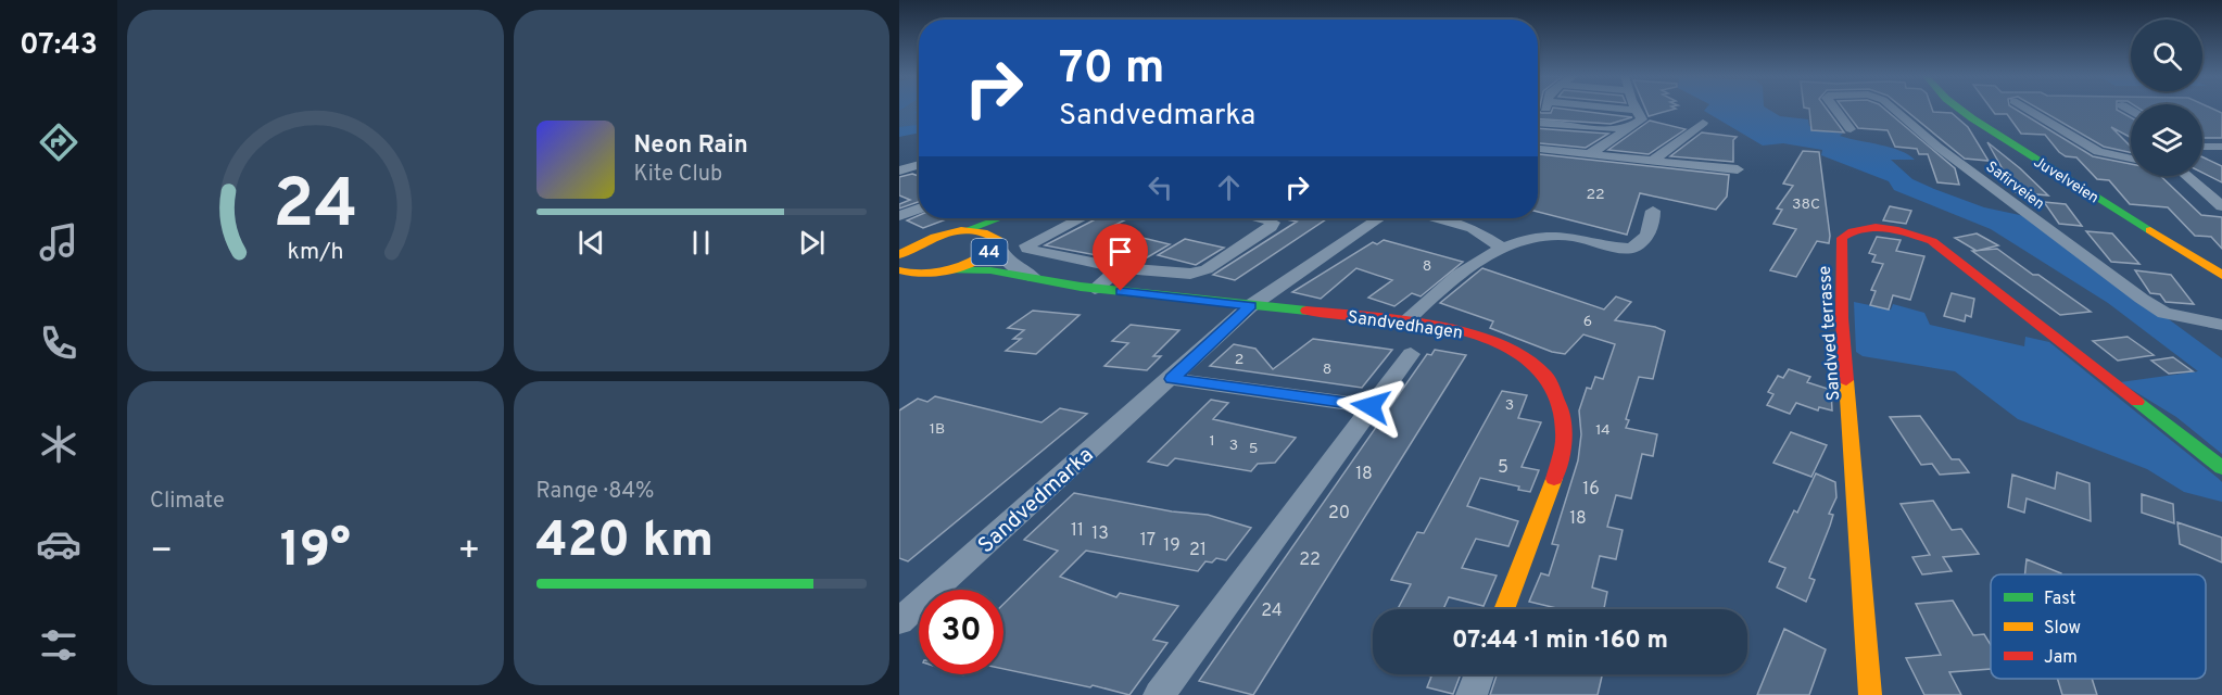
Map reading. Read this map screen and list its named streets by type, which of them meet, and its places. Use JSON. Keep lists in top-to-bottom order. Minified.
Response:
{"streets":{"street":["Juvelveien","Safirveien","44","Sandvedhagen","Sandved terrasse","Sandvedmarka"]},"crossings":[["44","Sandvedhagen"],["Sandvedhagen","Sandvedmarka"]],"house_numbers":["22","38C","8","6","2","8","3","1B","14","1","3","5","5","18","16","20","18","11","13","17","19","21","22","24"],"legend":["Fast","Slow","Jam"],"page":{"tabs":"07:43","turn":["70 m","Sandvedmarka"],"song":["Neon Rain","Kite Club"],"tile":["Climate",["Range · 84%","420 km"]],"heat":["−","19°","+"],"limit":"30","trip":"07:44 · 1 min · 160 m","gauge":["24","km/h"]}}
